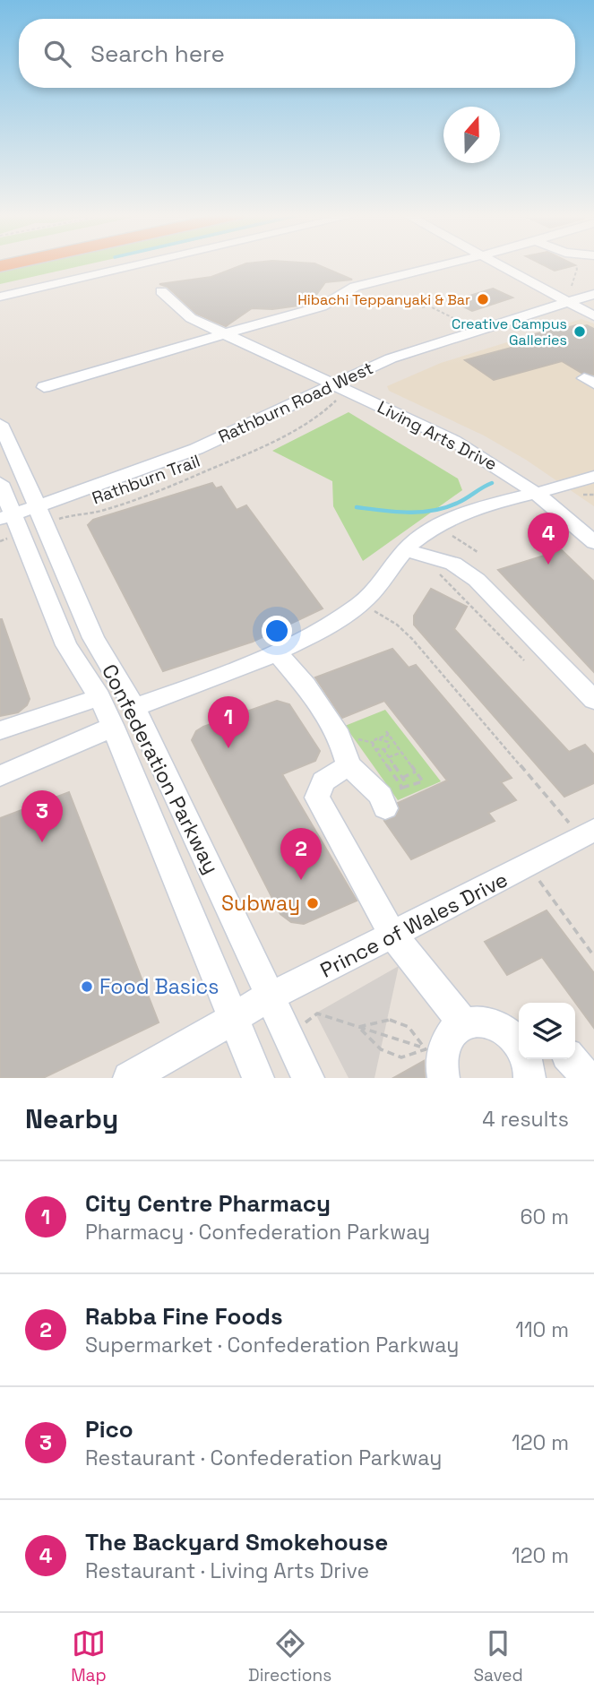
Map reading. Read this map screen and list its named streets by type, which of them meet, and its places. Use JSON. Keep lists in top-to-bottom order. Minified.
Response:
{"streets":{"street":["Rathburn Road West","Living Arts Drive","Confederation Parkway","Prince of Wales Drive"],"path":["Rathburn Trail"]},"crossings":[["Rathburn Road West","Living Arts Drive"],["Rathburn Road West","Rathburn Trail"],["Rathburn Road West","Confederation Parkway"],["Living Arts Drive","Rathburn Trail"],["Confederation Parkway","Prince of Wales Drive"]],"places":["Hibachi Teppanyaki & Bar","Creative Campus Galleries","Subway","Food Basics"],"north":"top","page":{"search":"Search here","pins":["4","1","3","2"],"heading":["Nearby","4 results"],"list":[{"mark":"1","name":"City Centre Pharmacy","note":"Pharmacy · Confederation Parkway","value":"60 m"},{"mark":"2","name":"Rabba Fine Foods","note":"Supermarket · Confederation Parkway","value":"110 m"},{"mark":"3","name":"Pico","note":"Restaurant · Confederation Parkway","value":"120 m"},{"mark":"4","name":"The Backyard Smokehouse","note":"Restaurant · Living Arts Drive","value":"120 m"}],"nav":["Map","Directions","Saved"]}}
